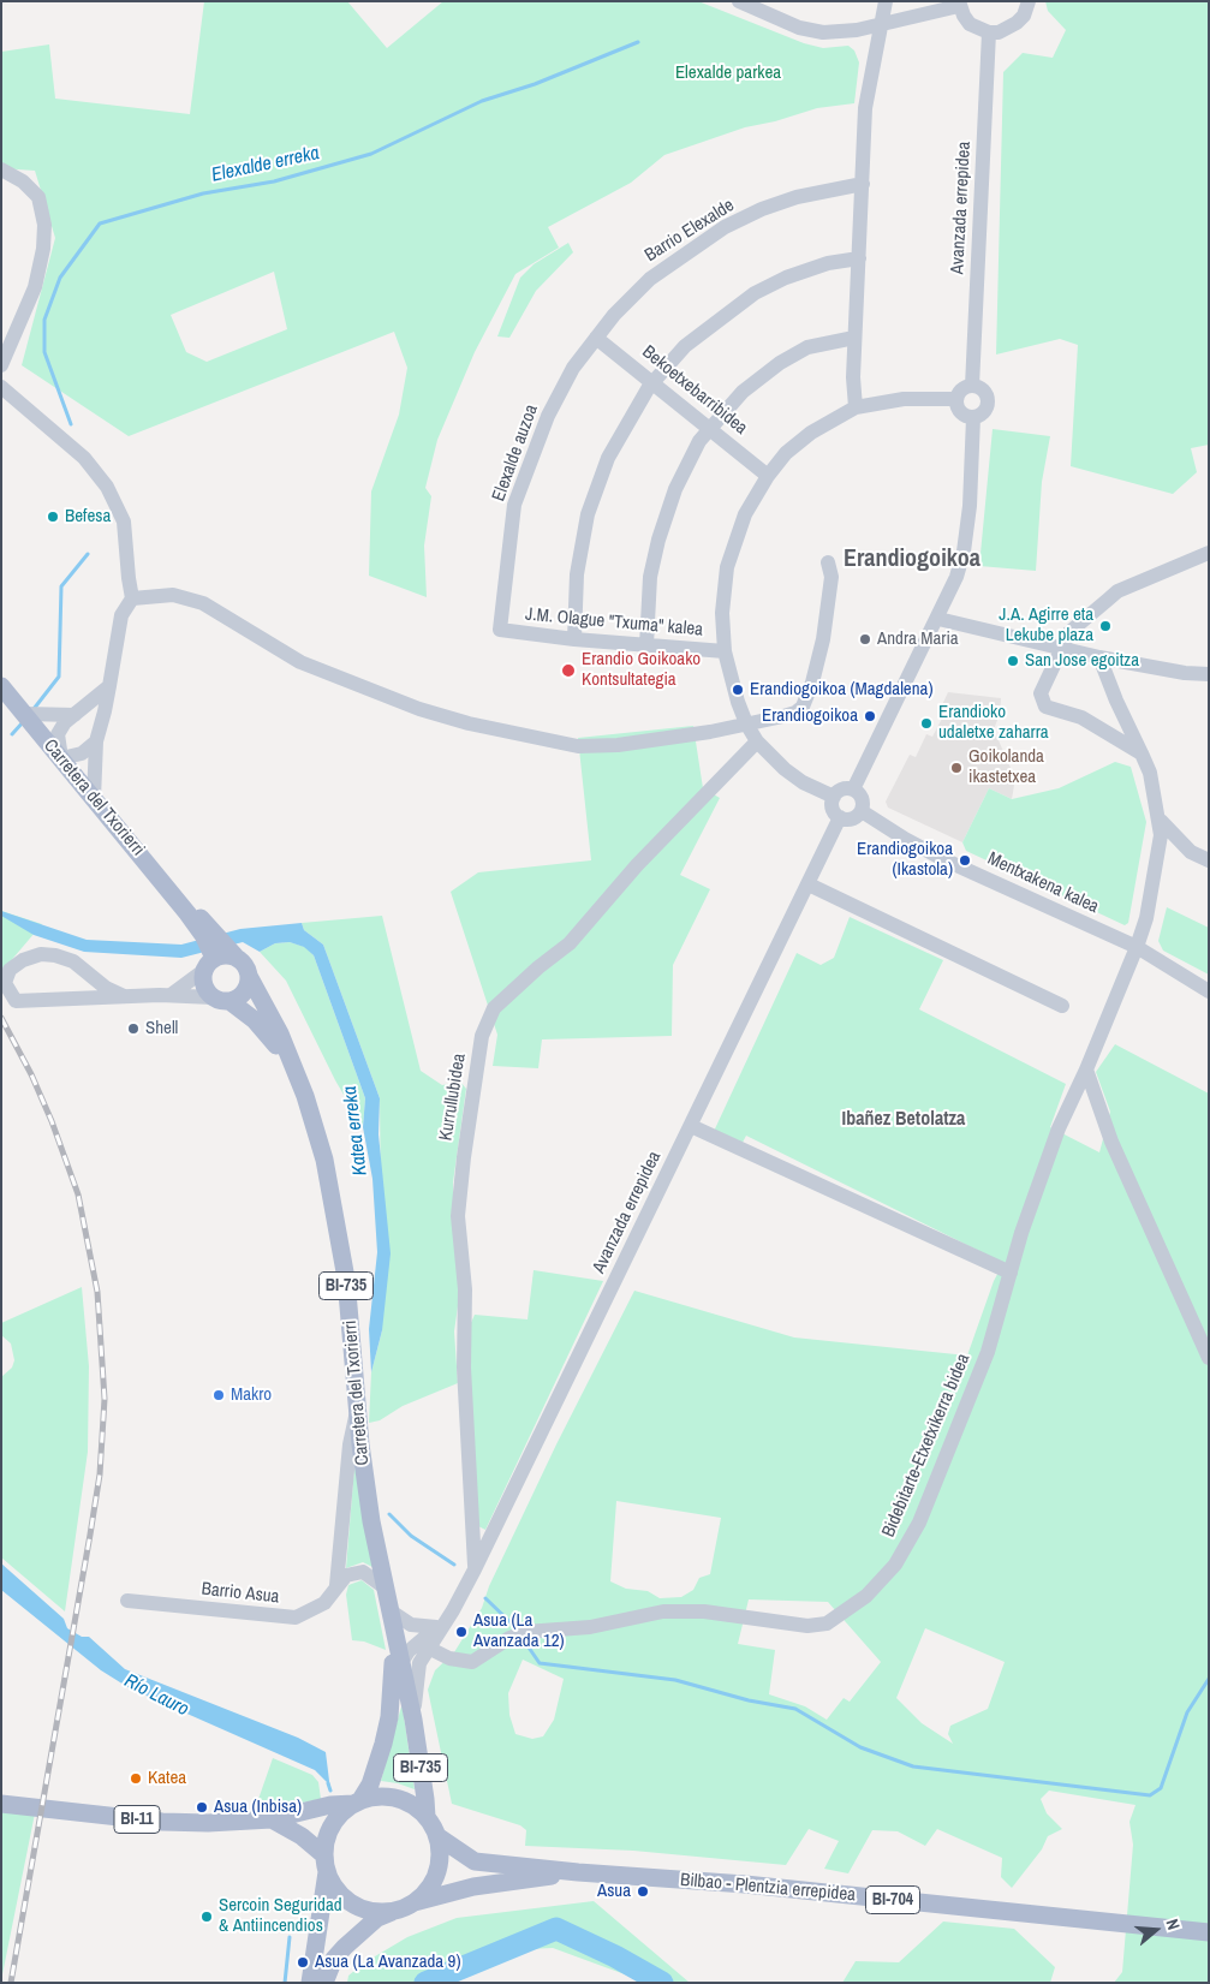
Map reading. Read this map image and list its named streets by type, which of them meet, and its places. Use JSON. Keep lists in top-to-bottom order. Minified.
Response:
{"streets":{"main road":["Carretera del Txorierri","BI-735","BI-11","Bilbao - Plentzia errepidea","BI-704"],"street":["Avanzada errepidea","Barrio Elexalde","Bekoetxebarribidea","Elexalde auzoa","J.M. Olague \"Txuma\" kalea","Mentxakena kalea","Kurrullubidea","Bidebitarte-Etxetxikerra bidea","Barrio Asua"]},"crossings":[["Avanzada errepidea","Mentxakena kalea"],["Avanzada errepidea","Kurrullubidea"],["Barrio Elexalde","Bekoetxebarribidea"],["Barrio Elexalde","Elexalde auzoa"],["Bekoetxebarribidea","Elexalde auzoa"],["Elexalde auzoa","J.M. Olague \"Txuma\" kalea"],["Carretera del Txorierri","BI-735"],["Carretera del Txorierri","Barrio Asua"],["Mentxakena kalea","Bidebitarte-Etxetxikerra bidea"],["BI-735","BI-11"],["BI-735","BI-704"],["BI-11","BI-704"],["Bilbao - Plentzia errepidea","BI-704"]],"districts":["Erandiogoikoa","Ibañez Betolatza"],"water":["Elexalde erreka","Katea erreka","Río Lauro"],"parks":["Elexalde parkea"],"places":["Befesa","J.A. Agirre eta Lekube plaza","Andra Maria","San Jose egoitza","Erandio Goikoako Kontsultategia","Erandiogoikoa (Magdalena)","Erandiogoikoa","Erandioko udaletxe zaharra","Goikolanda ikastetxea","Erandiogoikoa (Ikastola)","Shell","Makro","Asua (La Avanzada 12)","Katea","Asua (Inbisa)","Asua","Sercoin Seguridad & Antiincendios","Asua (La Avanzada 9)"],"north":"right"}
